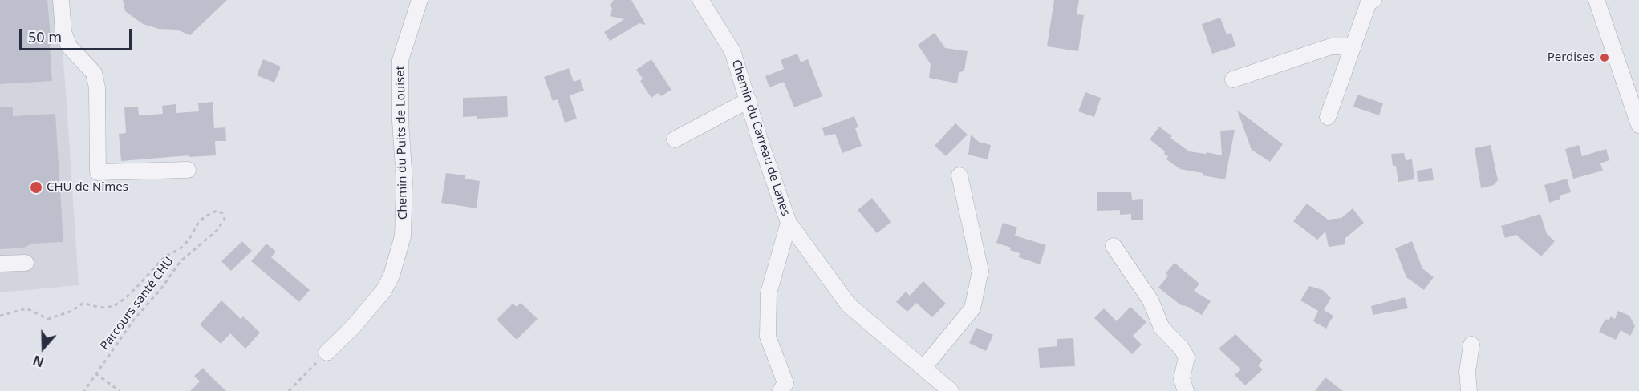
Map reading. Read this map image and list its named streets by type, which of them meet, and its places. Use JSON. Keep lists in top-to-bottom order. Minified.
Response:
{"streets":{"street":["Chemin du Carreau de Lanes","Chemin du Puits de Louiset"],"path":["Parcours santé CHU"]},"places":["Perdises","CHU de Nîmes"],"scale_bar":"50 m","north":"bottom"}
